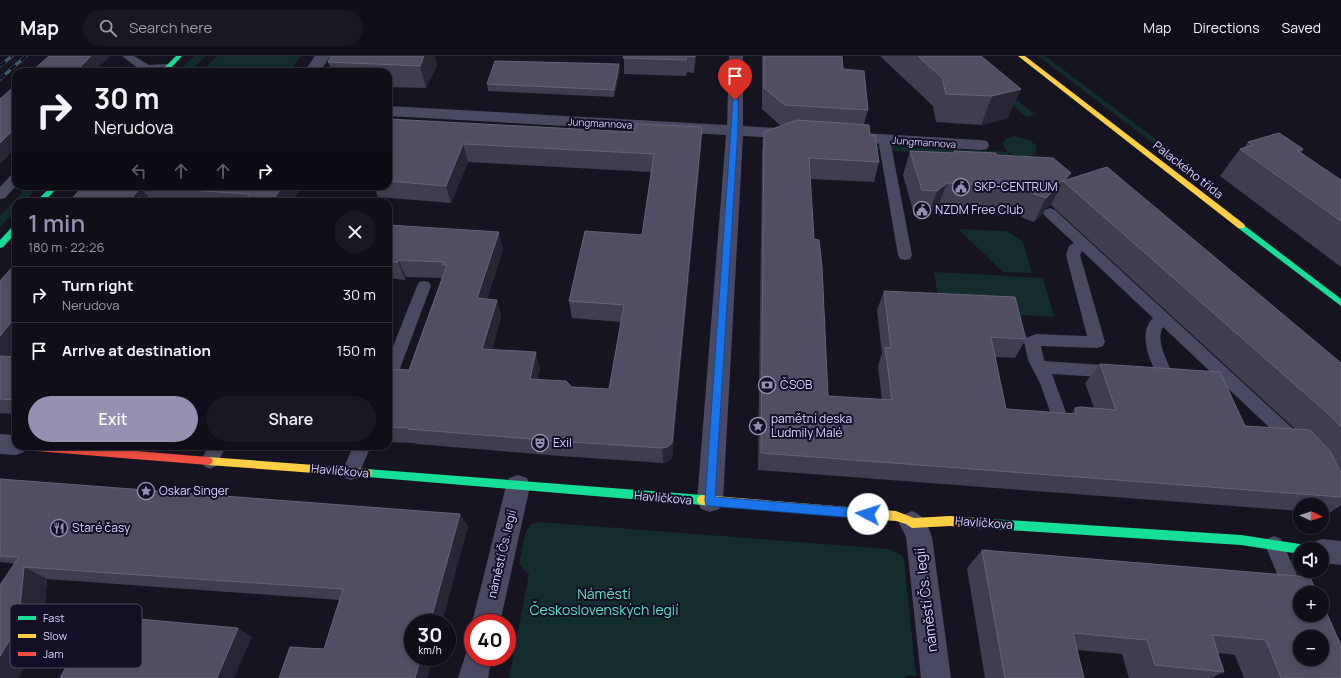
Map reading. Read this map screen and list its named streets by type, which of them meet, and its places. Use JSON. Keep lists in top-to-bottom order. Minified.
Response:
{"streets":{"street":["Jungmannova","Palackého třída","Havlíčkova","náměstí Čs. legií"]},"crossings":[["Havlíčkova","náměstí Čs. legií"]],"parks":["Náměstí Československých legií"],"places":{"public building":["SKP-CENTRUM","NZDM Free Club"],"bank":["ČSOB"],"place":["pamětní deska Ludmily Malé","Oskar Singer"],"theatre":["Exil"],"restaurant":["Staré časy"]},"legend":["Fast","Slow","Jam"],"north":"right","page":{"header":"Map","search":"Search here","nav":["Map","Directions","Saved"],"turn":["30 m","Nerudova"],"heading":["1 min","180 m · 22:26"],"list":[{"name":"Turn right","note":"Nerudova","value":"30 m"},{"name":"Arrive at destination","value":"150 m"}],"buttons":["Exit","Share"],"map_buttons":["+","−"],"speed":"30 km/h","limit":"40"}}
